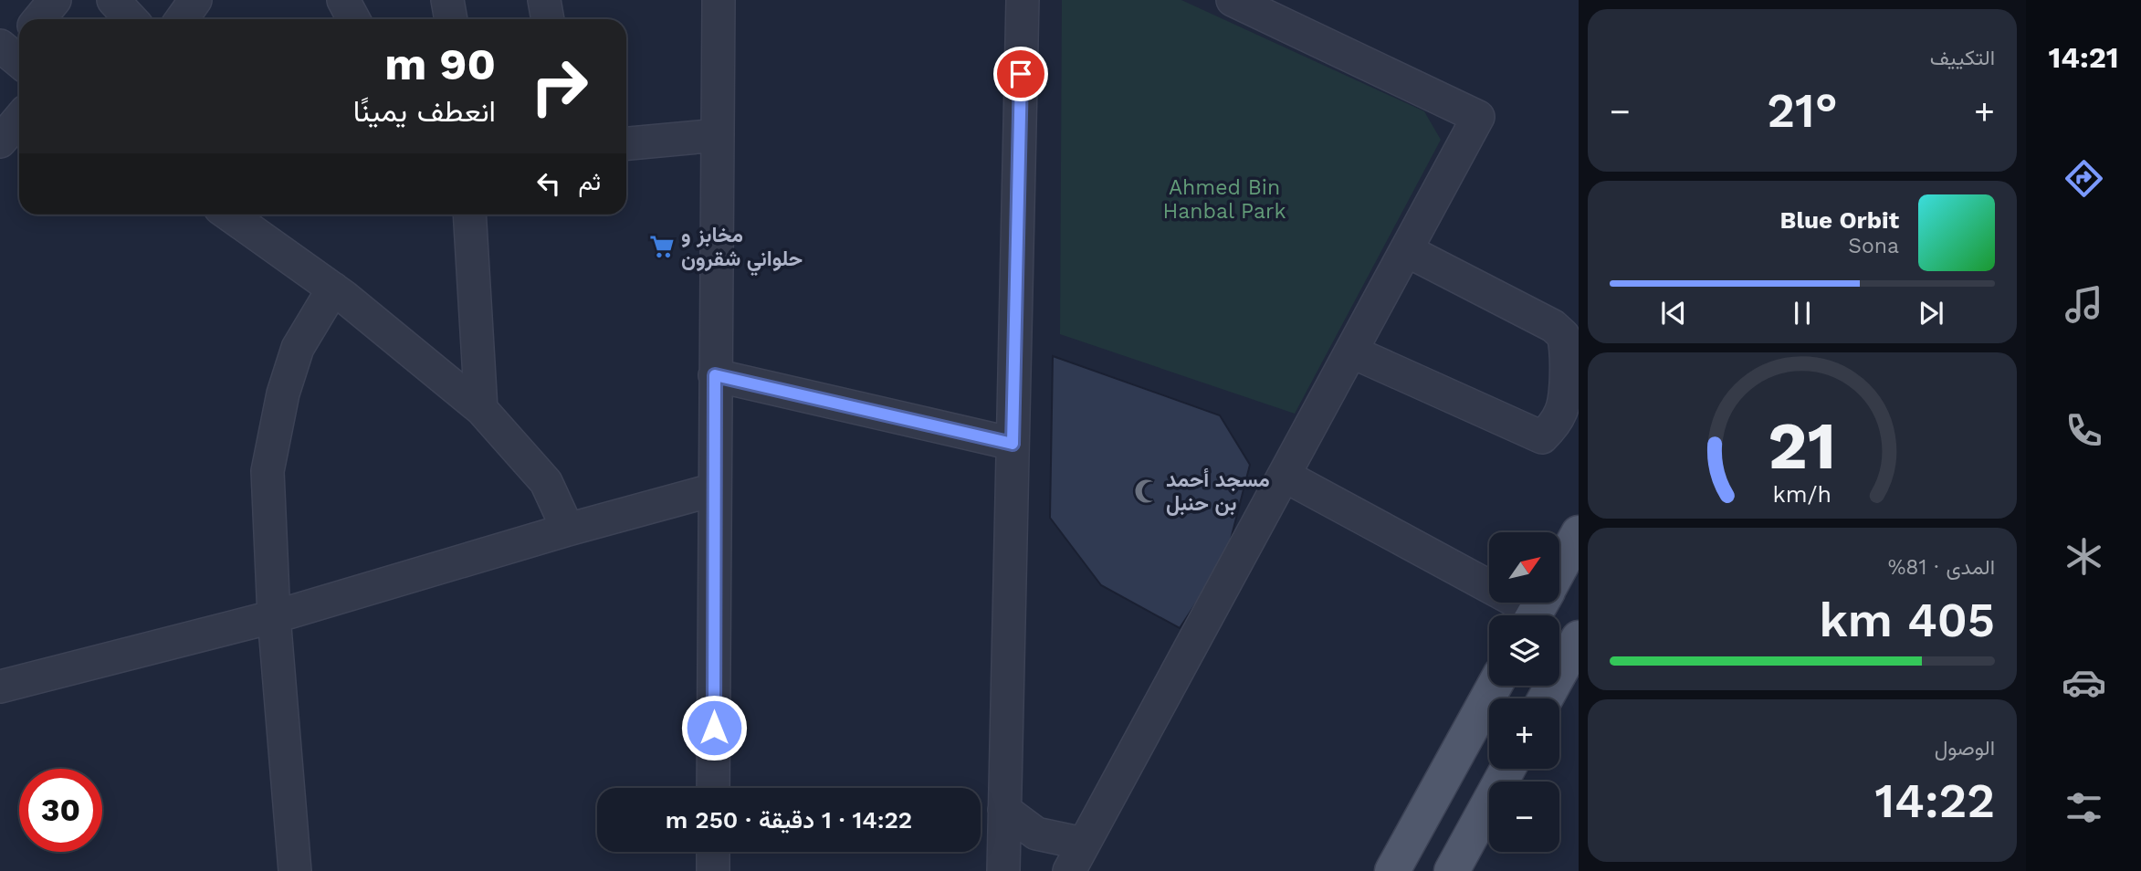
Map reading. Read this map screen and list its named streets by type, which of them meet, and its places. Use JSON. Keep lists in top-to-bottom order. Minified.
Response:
{"parks":["Ahmed Bin Hanbal Park"],"places":{"supermarket":["مخابز و حلواني شقرون"],"mosque":["مسجد أحمد بن حنبل"]},"north":"top right","page":{"tabs":"14:21","tile":["التكييف",["المدى · 81%","405 km"],["الوصول","14:22"]],"turn":["90 m","انعطف يمينًا"],"heat":["−","21°","+"],"then":"ثم","song":["Blue Orbit","Sona"],"map_buttons":["+","−"],"limit":"30","trip":"14:22 · 1 دقيقة · 250 m","gauge":["21","km/h"]}}
